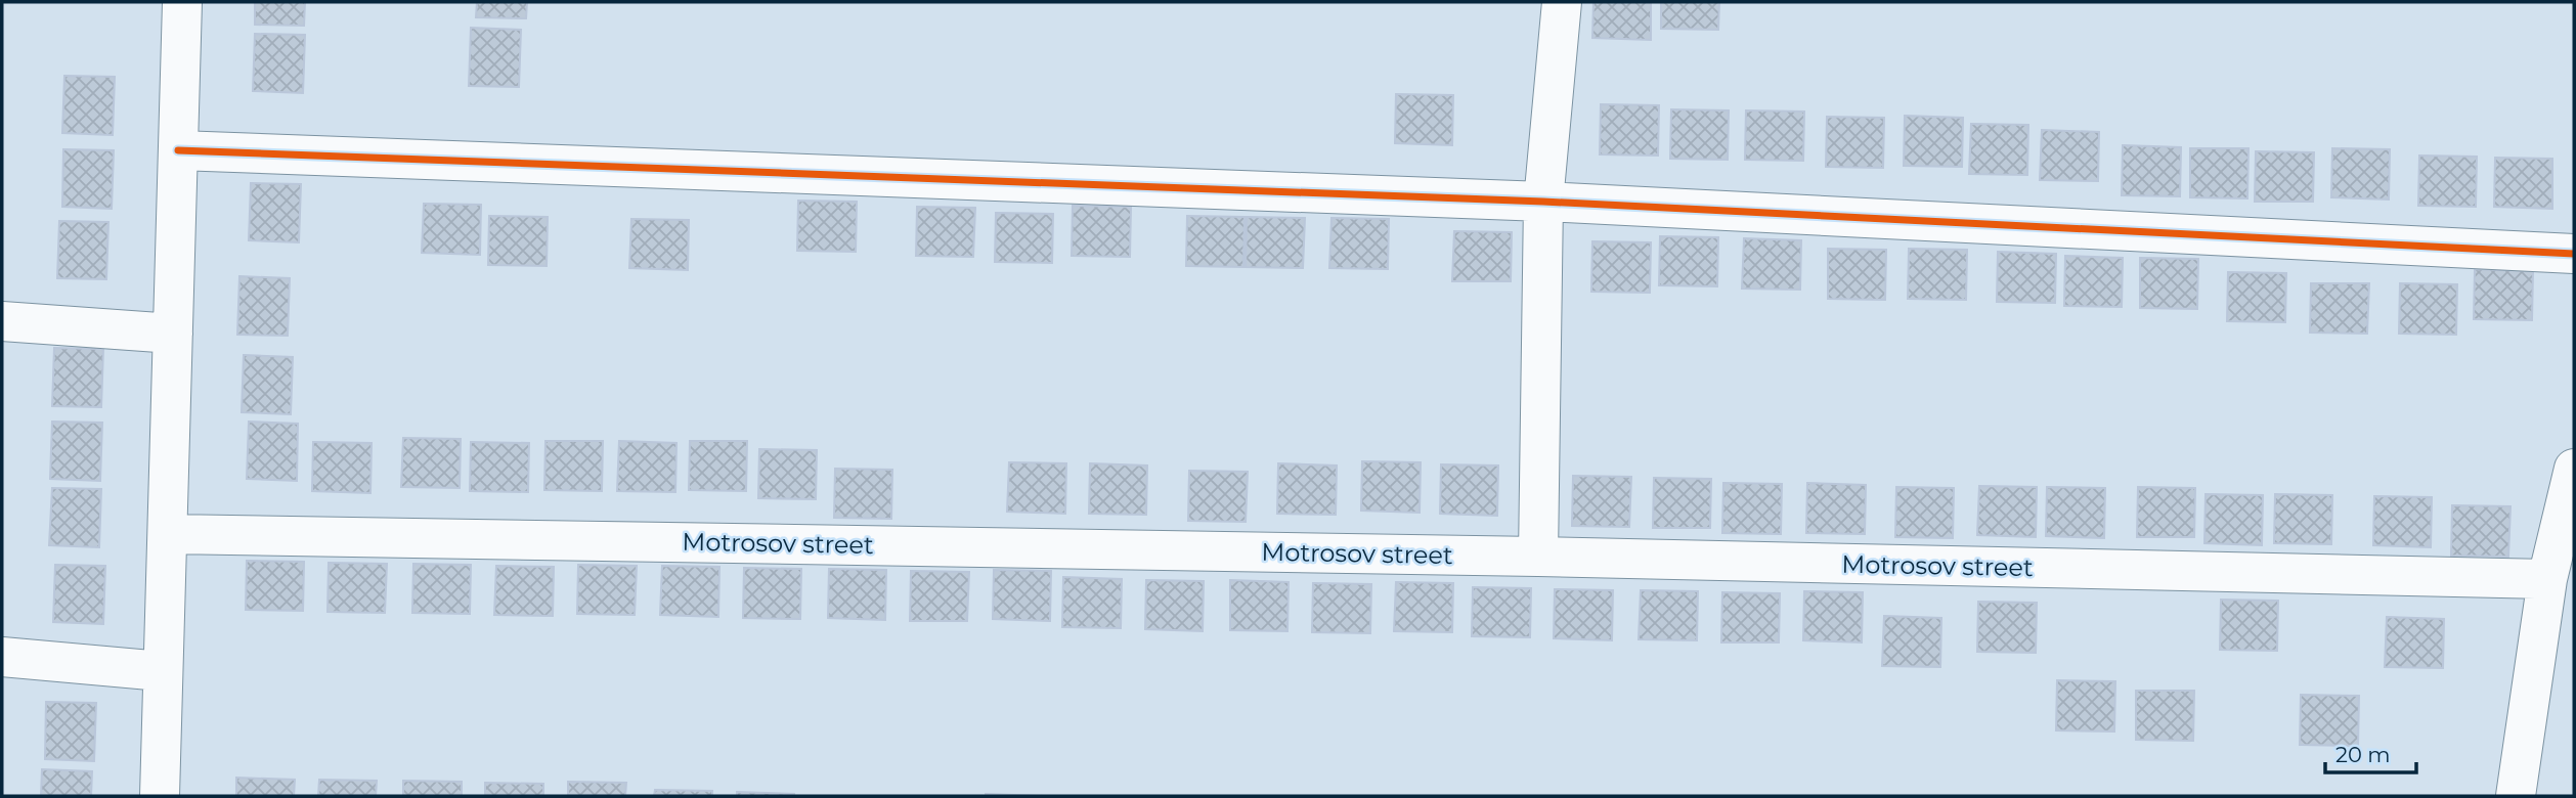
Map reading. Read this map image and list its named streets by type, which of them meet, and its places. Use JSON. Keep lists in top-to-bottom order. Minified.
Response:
{"streets":{"street":["Motrosov street"]},"scale_bar":"20 m"}
